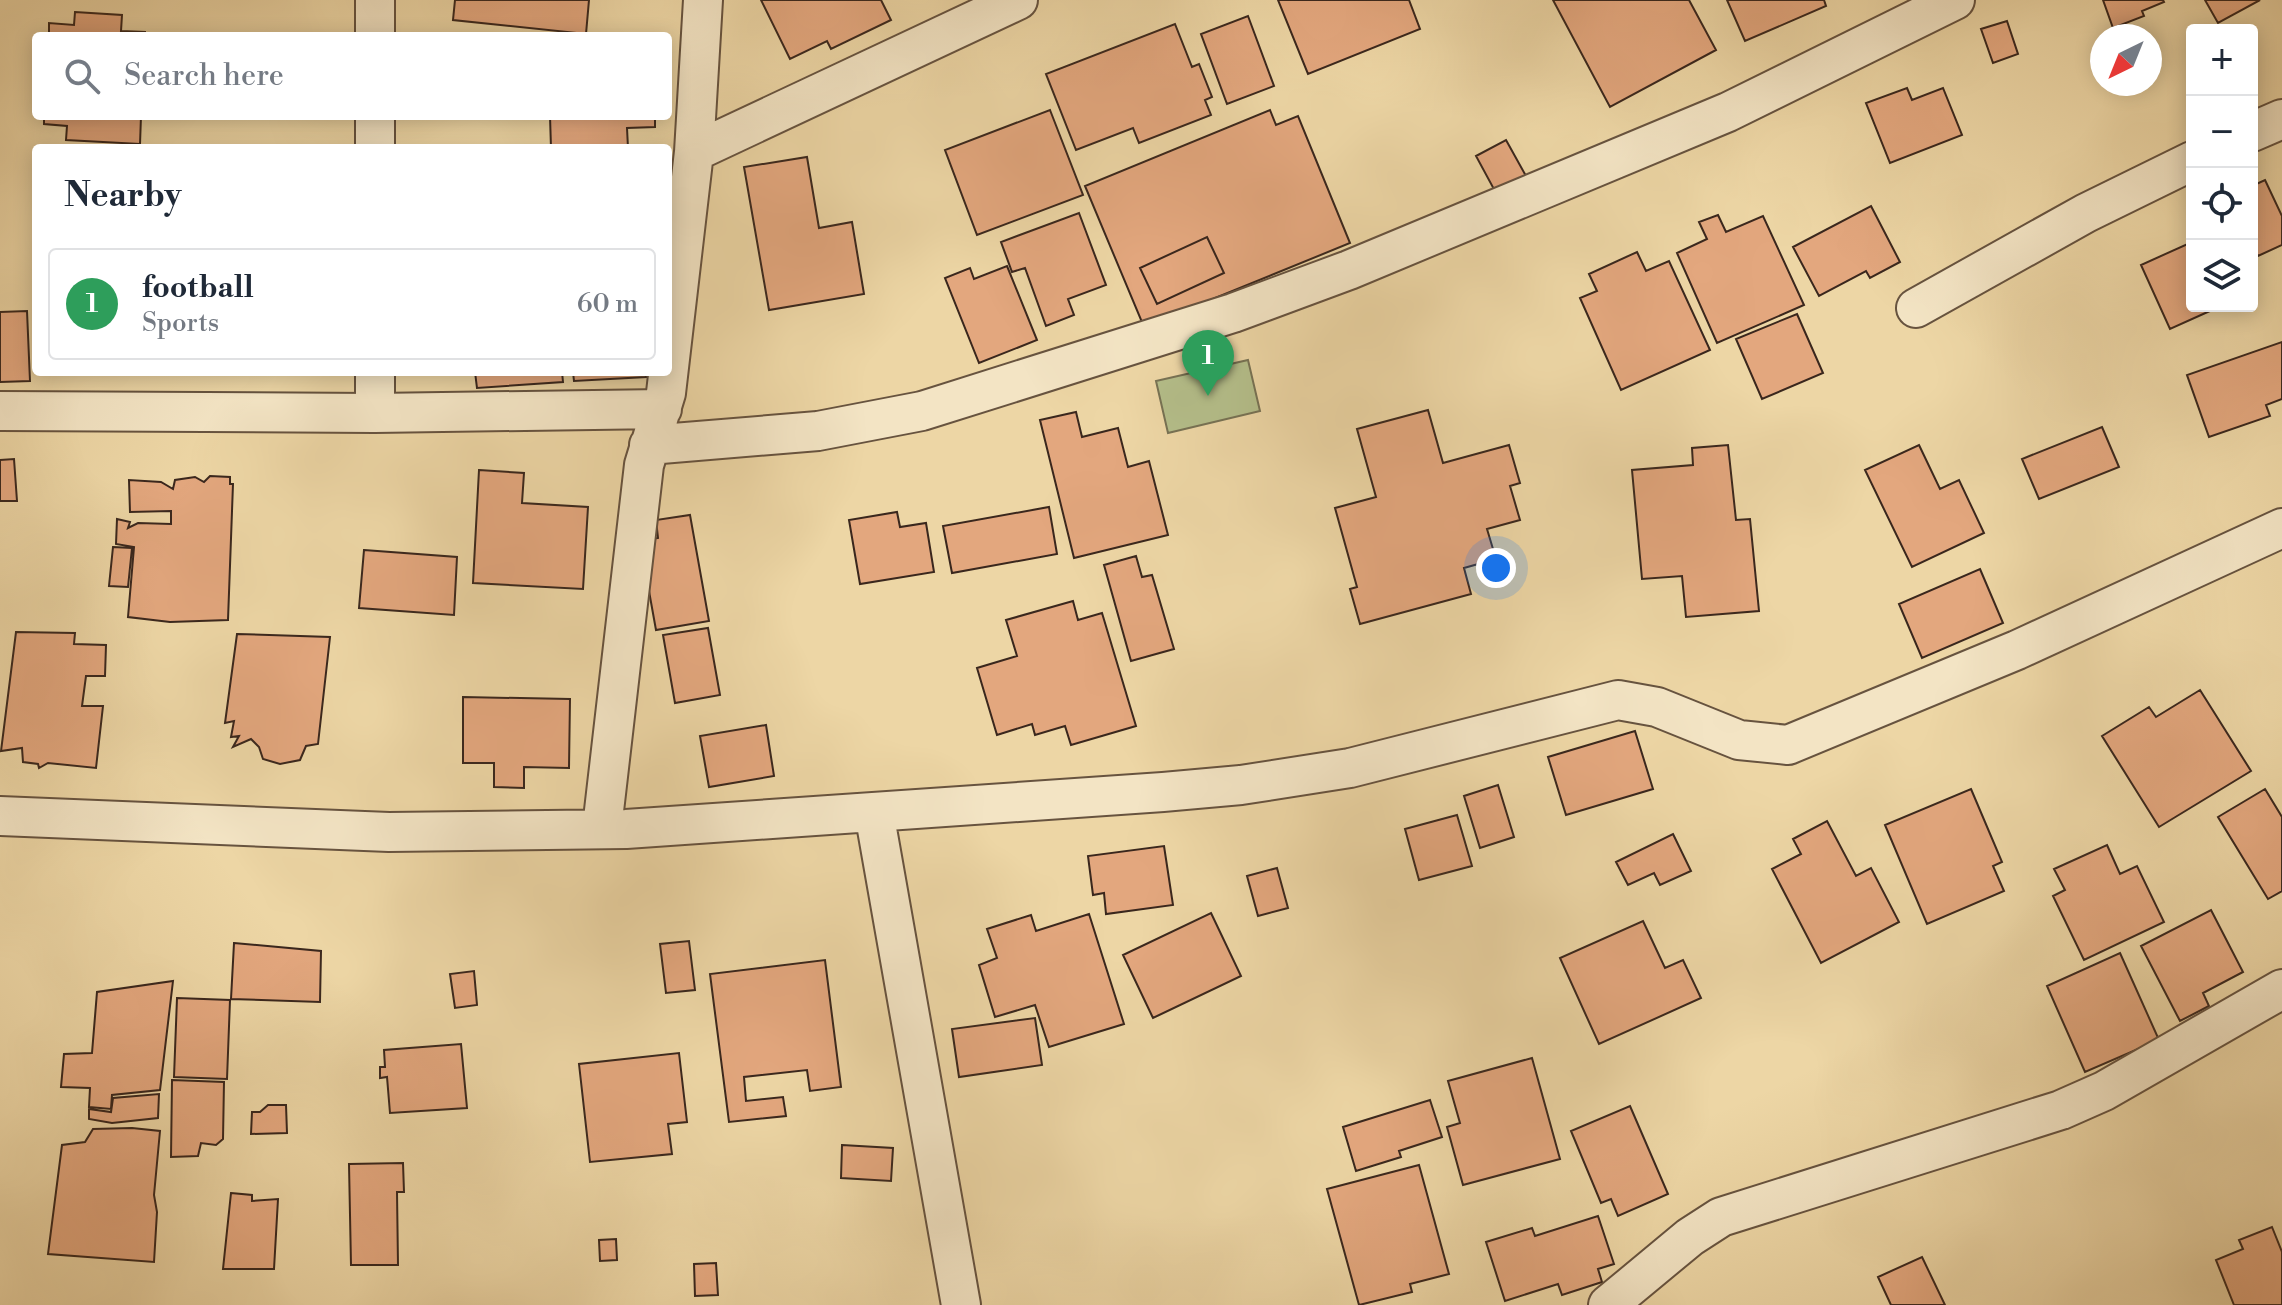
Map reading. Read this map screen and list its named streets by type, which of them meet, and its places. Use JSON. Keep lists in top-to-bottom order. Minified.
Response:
{"north":"bottom left","page":{"map_buttons":["+","−"],"search":"Search here","heading":"Nearby","list":[{"mark":"1","name":"football","note":"Sports","value":"60 m"}],"pins":"1"}}
